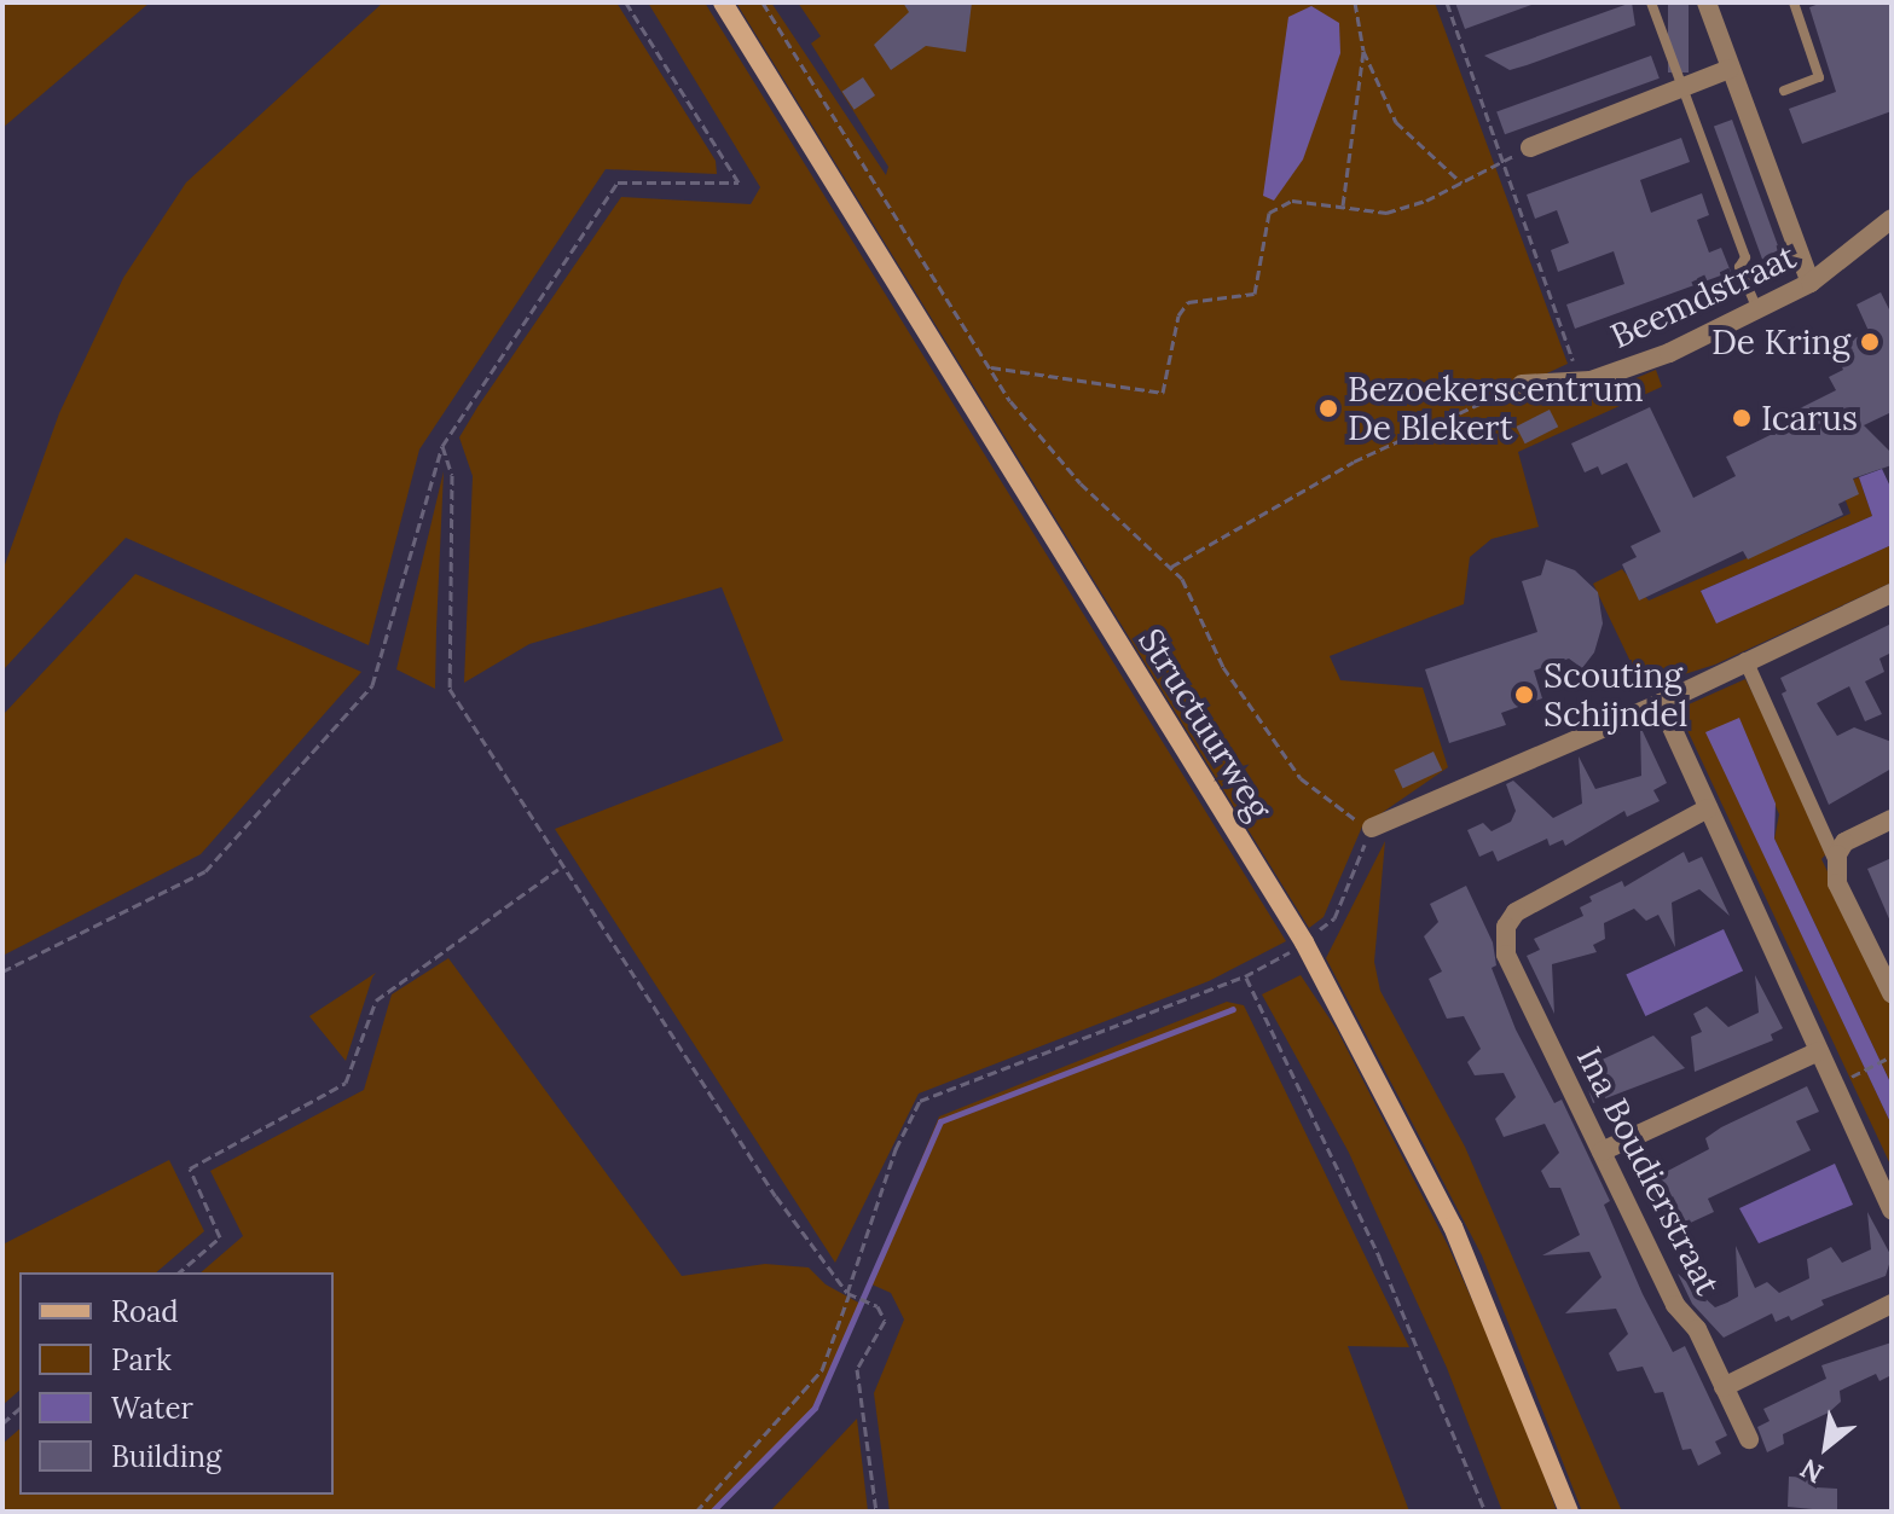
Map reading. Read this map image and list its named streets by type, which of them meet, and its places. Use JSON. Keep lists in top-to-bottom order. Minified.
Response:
{"streets":{"main road":["Structuurweg"],"street":["Beemdstraat","Ina Boudierstraat"]},"places":["De Kring","Bezoekerscentrum De Blekert","Icarus","Scouting Schijndel"],"legend":["Road","Park","Water","Building"],"north":"bottom left"}
